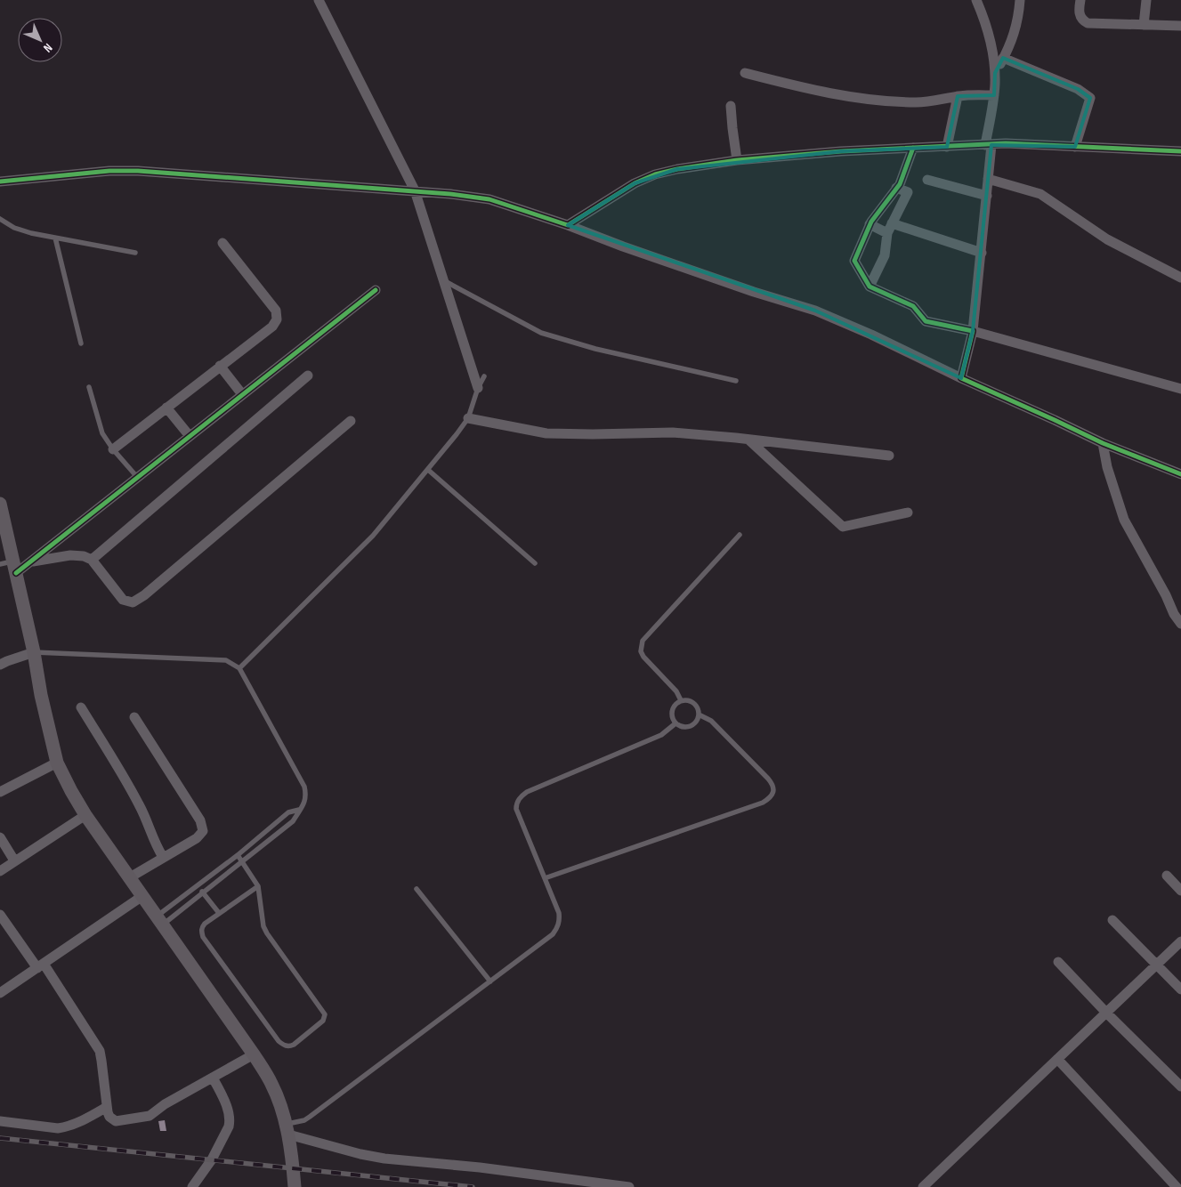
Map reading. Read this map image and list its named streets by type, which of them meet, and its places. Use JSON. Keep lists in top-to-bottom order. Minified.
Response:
{"north":"bottom right"}
